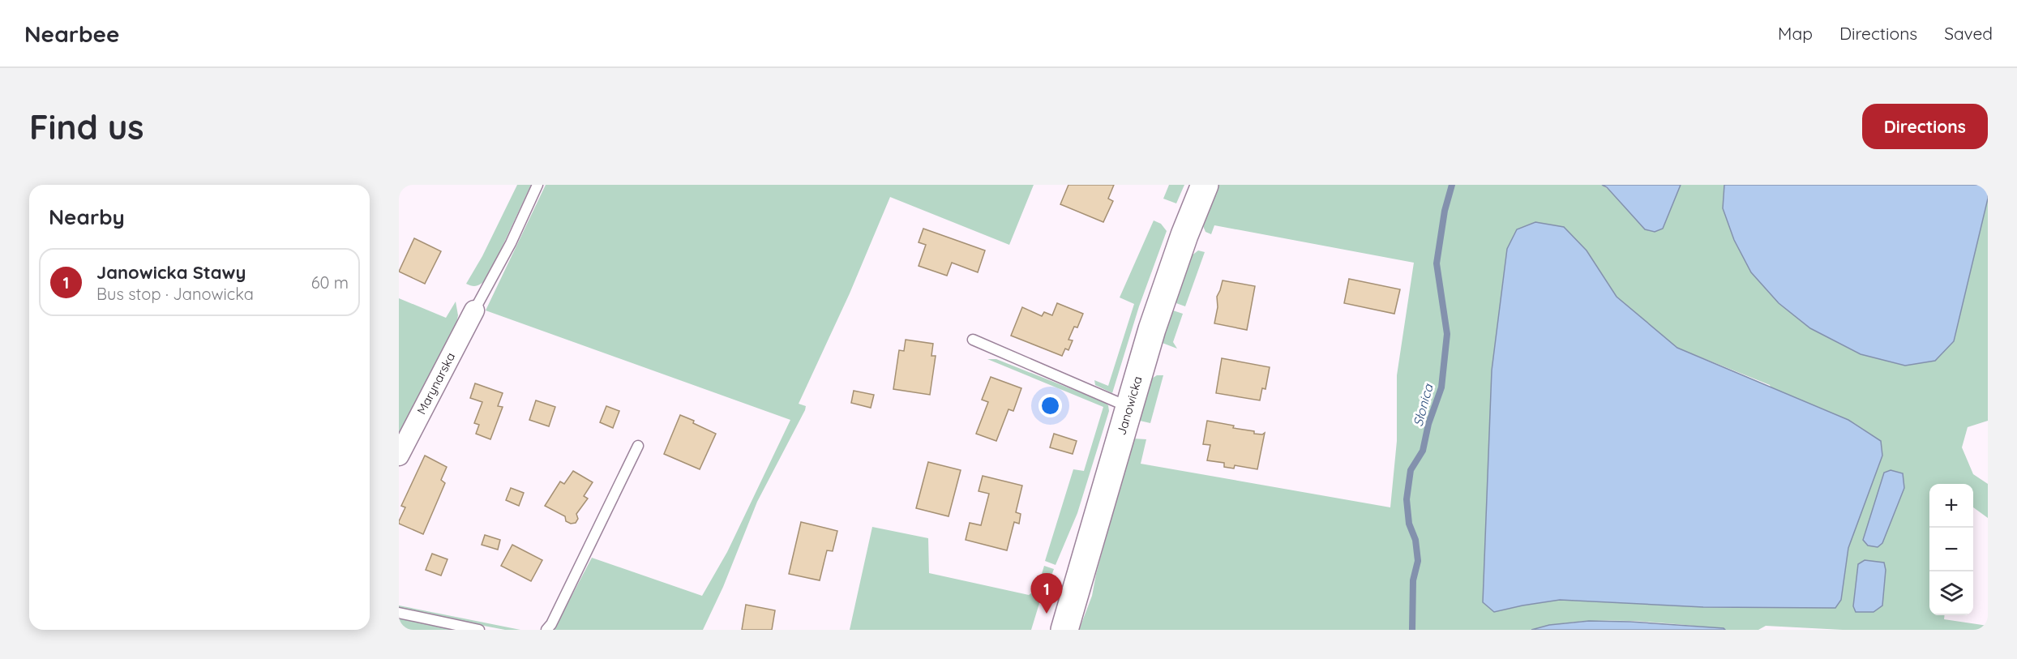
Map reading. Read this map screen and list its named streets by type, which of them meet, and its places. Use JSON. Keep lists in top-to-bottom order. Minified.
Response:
{"streets":{"street":["Marynarska","Janowicka"]},"water":["Słonica"],"page":{"header":"Nearbee","nav":["Map","Directions","Saved"],"buttons":"Directions","title":"Find us","heading":"Nearby","list":[{"mark":"1","name":"Janowicka Stawy","note":"Bus stop · Janowicka","value":"60 m"}],"map_buttons":["+","−"],"pins":"1"}}
